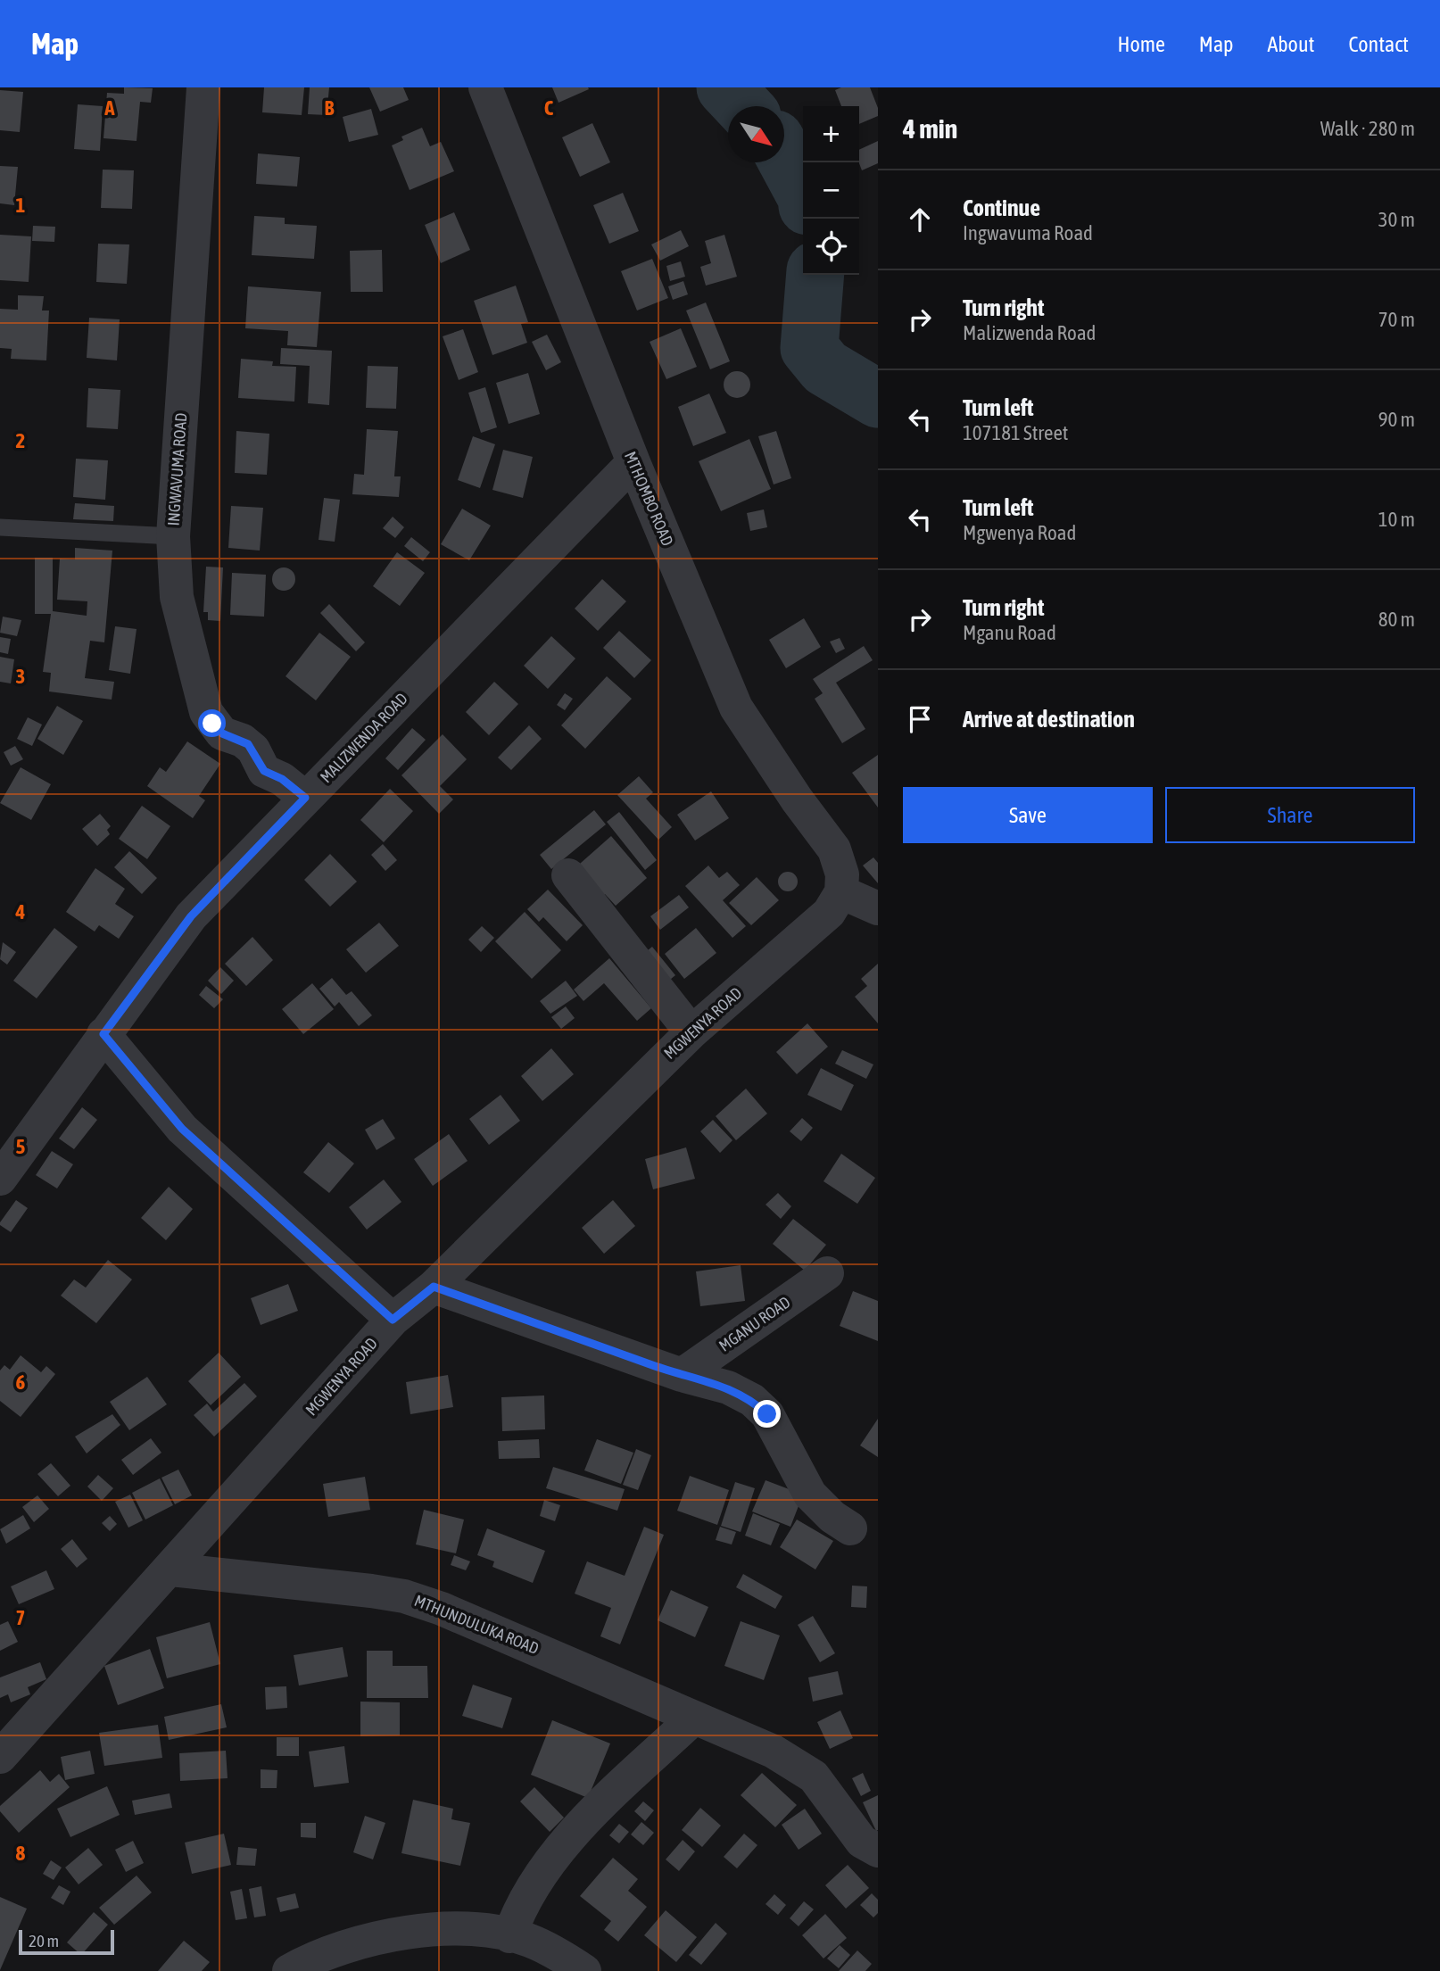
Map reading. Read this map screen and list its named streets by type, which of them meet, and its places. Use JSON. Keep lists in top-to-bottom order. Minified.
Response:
{"streets":{"street":["INGWAVUMA ROAD","MTHOMBO ROAD","MALIZWENDA ROAD","MGWENYA ROAD","MGANU ROAD","MTHUNDULUKA ROAD"]},"crossings":[["INGWAVUMA ROAD","MALIZWENDA ROAD"],["MTHOMBO ROAD","MALIZWENDA ROAD"],["MTHOMBO ROAD","MGWENYA ROAD"],["MGWENYA ROAD","MTHUNDULUKA ROAD"]],"scale_bar":"20 m","north":"bottom right","page":{"header":"Map","nav":["Home","Map","About","Contact"],"heading":["4 min","Walk · 280 m"],"map_buttons":["+","−"],"list":[["Continue","Ingwavuma Road","30 m"],["Turn right","Malizwenda Road","70 m"],["Turn left","107181 Street","90 m"],["Turn left","Mgwenya Road","10 m"],["Turn right","Mganu Road","80 m"],"Arrive at destination"],"buttons":["Save","Share"],"scale":"20 m"},"grid":{"columns":["A","B","C"],"rows":["1","2","3","4","5","6","7","8"]}}
